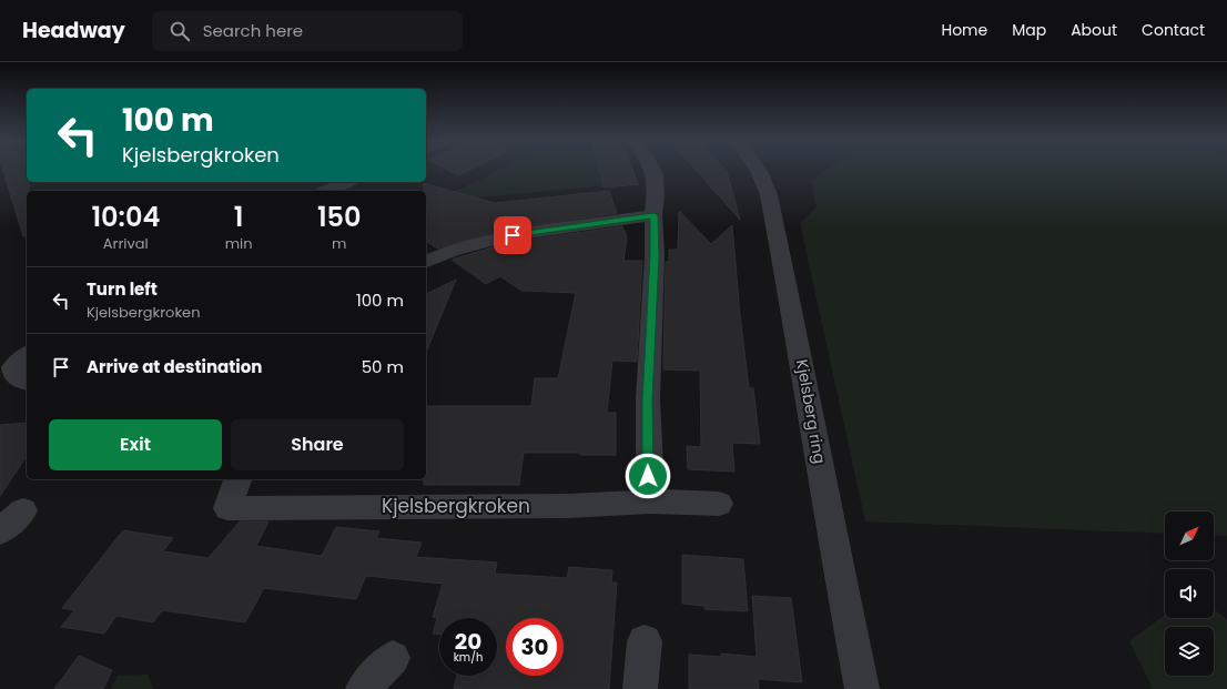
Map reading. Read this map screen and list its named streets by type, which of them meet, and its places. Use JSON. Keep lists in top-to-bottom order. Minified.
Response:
{"streets":{"street":["Kjelsberg ring","Kjelsbergkroken"]},"north":"top right","page":{"header":"Headway","search":"Search here","nav":["Home","Map","About","Contact"],"turn":["100 m","Kjelsbergkroken"],"eta":["10:04","Arrival","1","min","150","m"],"list":[{"name":"Turn left","note":"Kjelsbergkroken","value":"100 m"},{"name":"Arrive at destination","value":"50 m"}],"buttons":["Exit","Share"],"speed":"20 km/h","limit":"30"}}
